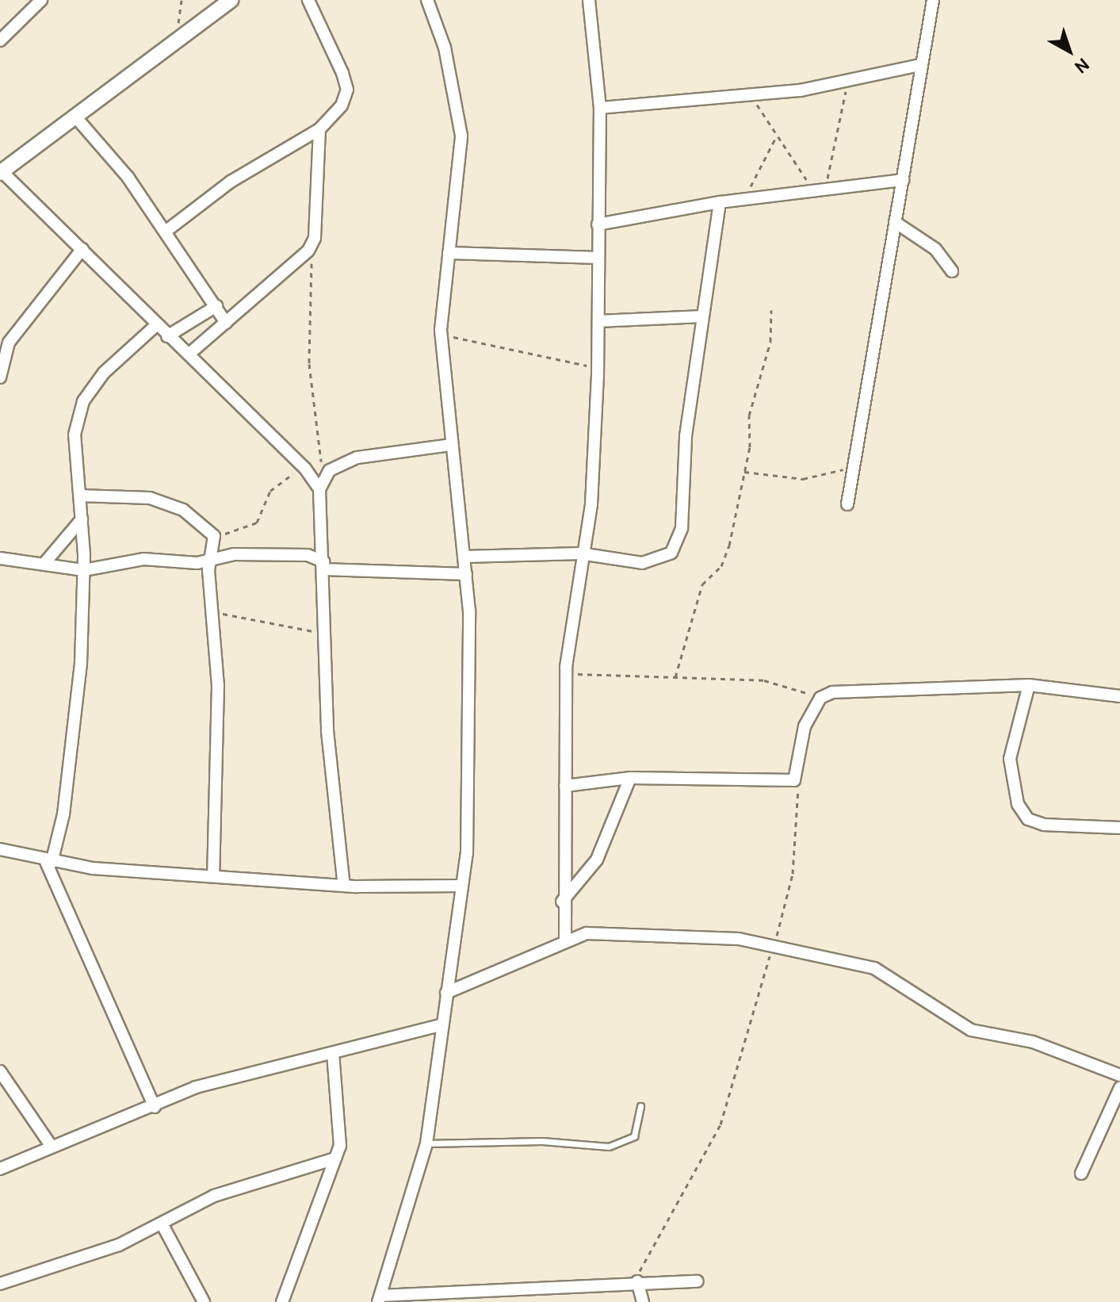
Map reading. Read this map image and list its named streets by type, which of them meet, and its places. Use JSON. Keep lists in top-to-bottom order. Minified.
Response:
{"north":"bottom right"}
